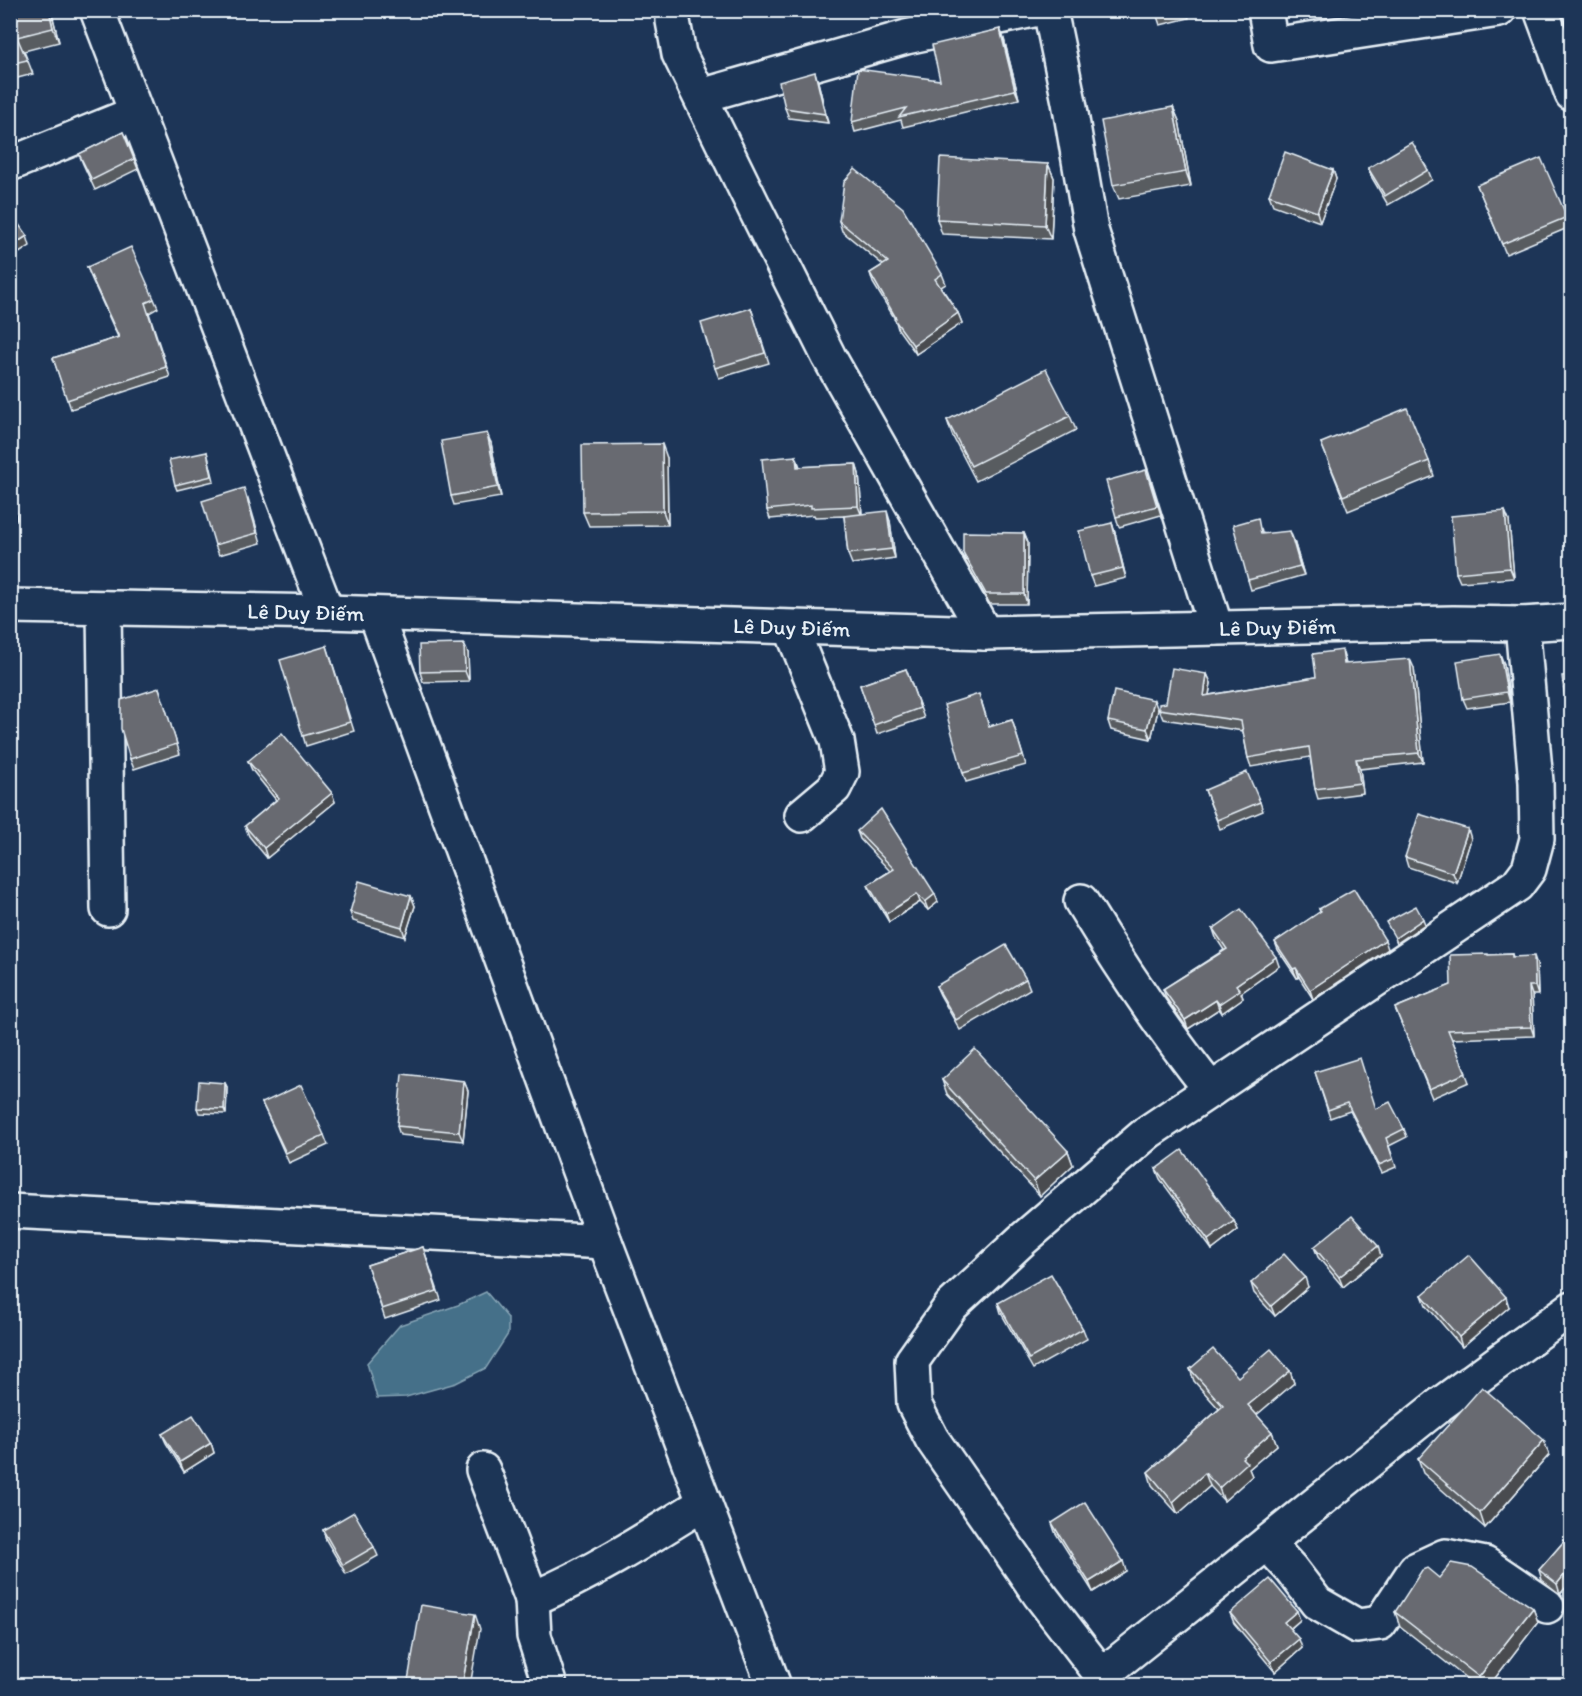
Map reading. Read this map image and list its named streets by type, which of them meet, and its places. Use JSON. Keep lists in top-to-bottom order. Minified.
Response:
{"streets":{"street":["Lê Duy Điếm"]}}
